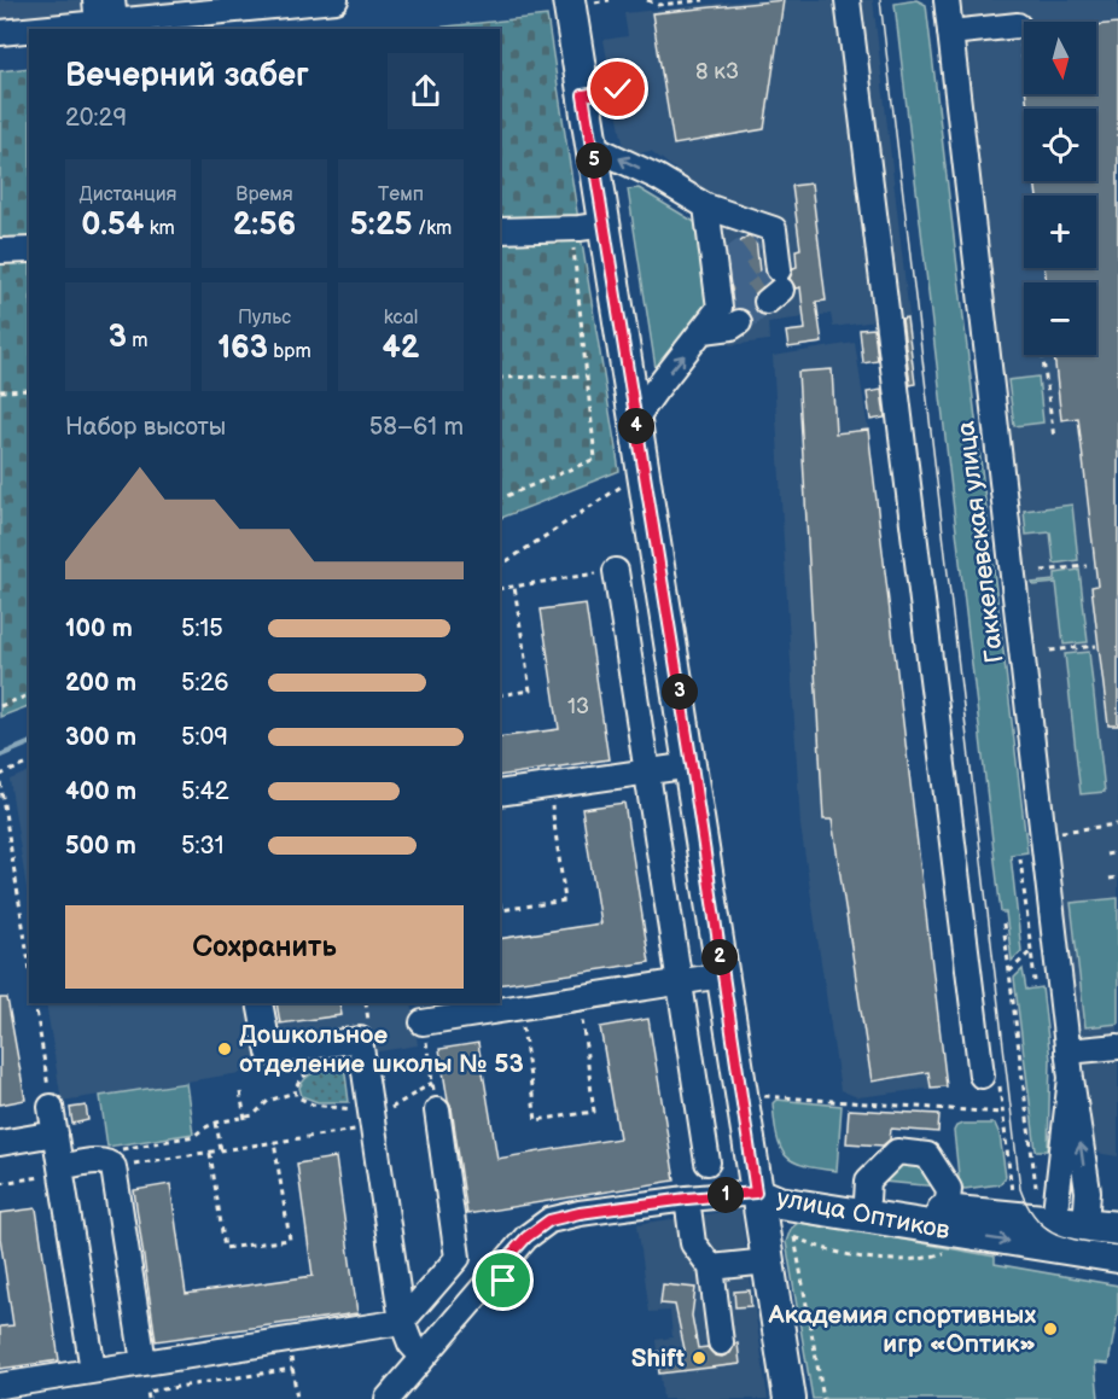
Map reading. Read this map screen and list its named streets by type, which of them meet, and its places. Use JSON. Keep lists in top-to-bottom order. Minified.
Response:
{"streets":{"main road":["улица Оптиков"],"street":["Гаккелевская улица"]},"crossings":[["Гаккелевская улица","улица Оптиков"]],"places":["Дошкольное отделение школы № 53","Академия спортивных игр «Оптик»","Shift"],"house_numbers":["8 к3","13"],"north":"bottom","page":{"map_buttons":["+","−"],"heading":["Вечерний забег","20:29"],"pins":["5","4","3","2","1"],"stats":[["Дистанция","0.54 km"],["Время","2:56"],["Темп","5:25 /km"],["3 m"],["Пульс","163 bpm"],["kcal","42"]],"chart":["Набор высоты","58–61 m"],"list":[{"name":"100 m","note":"5:15"},{"name":"200 m","note":"5:26"},{"name":"300 m","note":"5:09"},{"name":"400 m","note":"5:42"},{"name":"500 m","note":"5:31"}],"buttons":"Сохранить"}}
